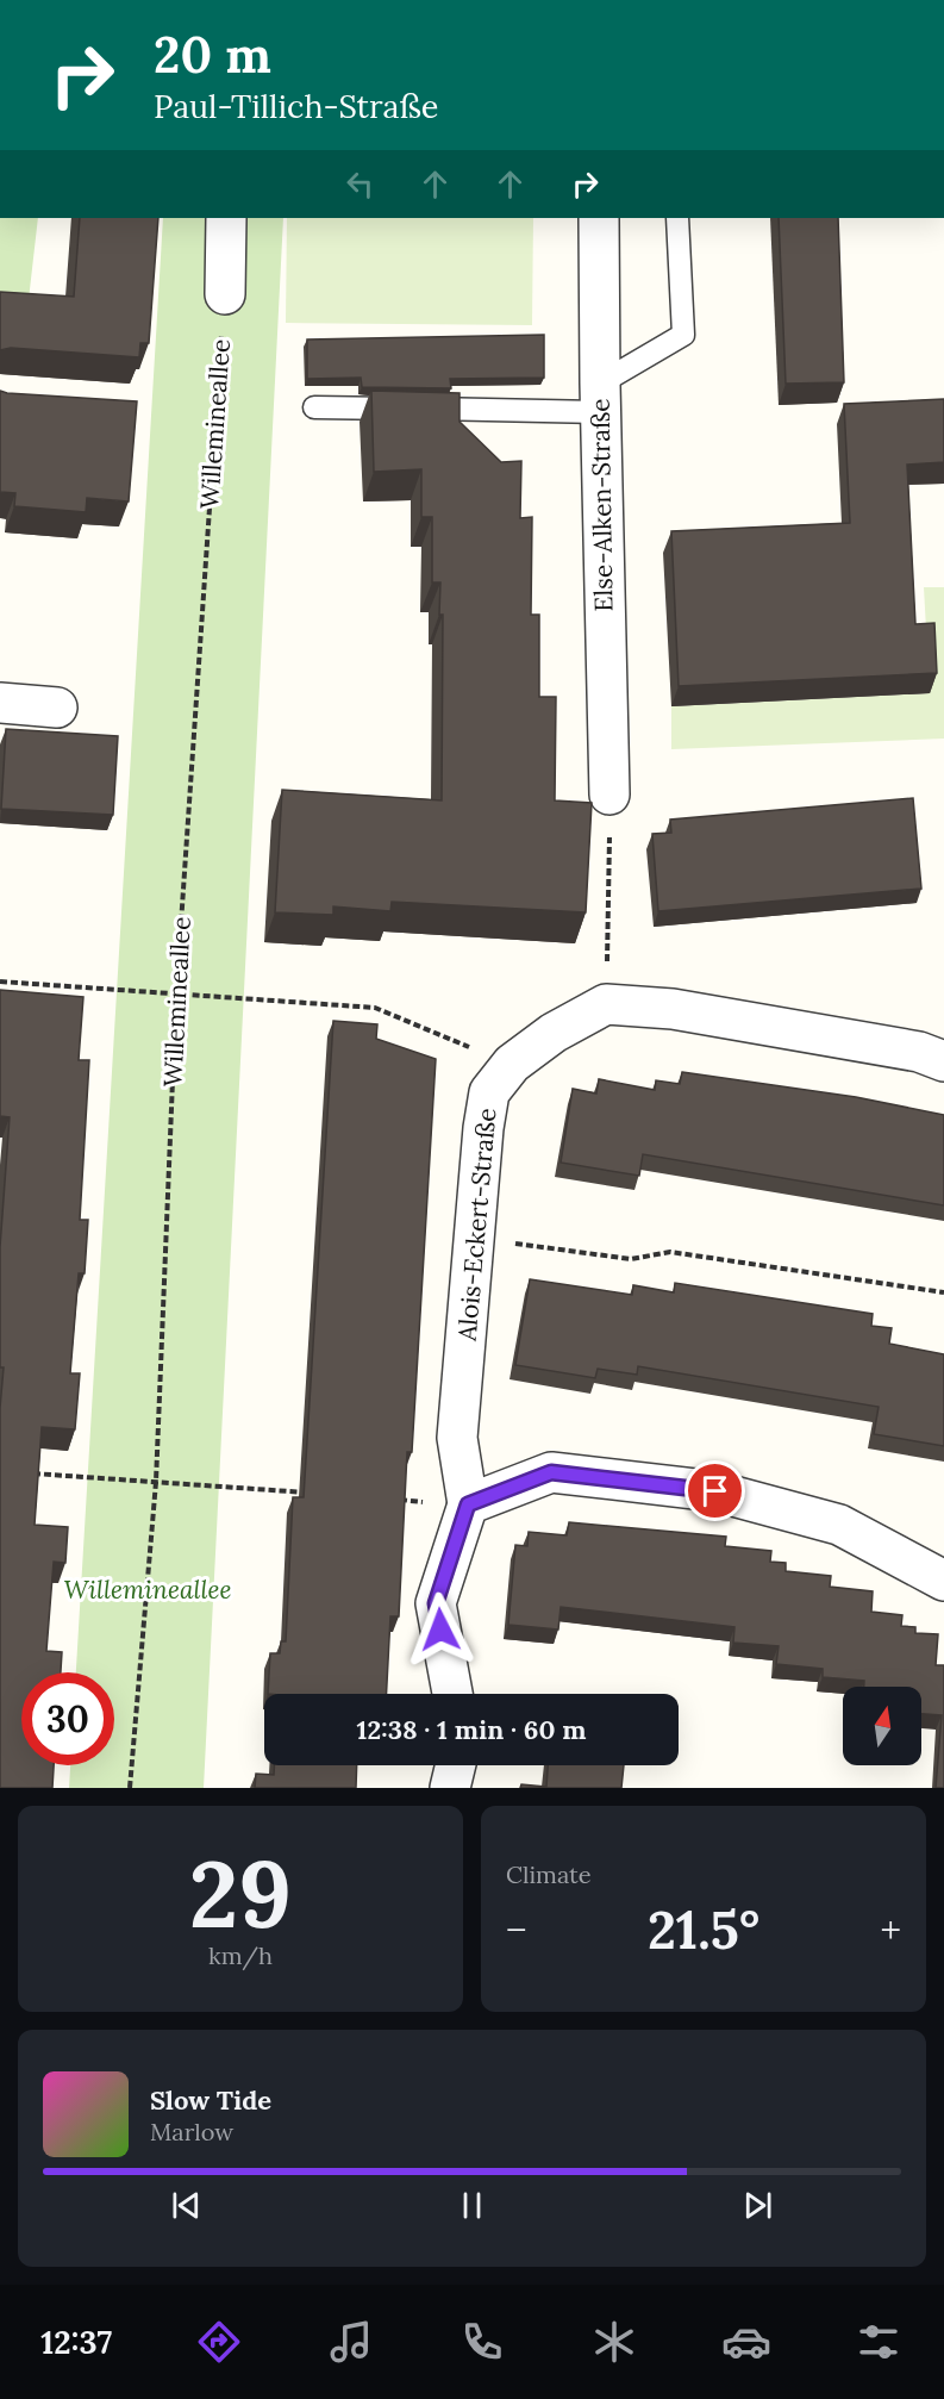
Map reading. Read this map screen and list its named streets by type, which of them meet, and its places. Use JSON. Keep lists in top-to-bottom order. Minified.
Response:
{"streets":{"street":["Else-Alken-Straße","Alois-Eckert-Straße"],"path":["Willemineallee"]},"parks":["Willemineallee"],"north":"top","page":{"turn":["20 m","Paul-Tillich-Straße"],"limit":"30","trip":"12:38 · 1 min · 60 m","tile":[["29","km/h"],"Climate"],"heat":["−","21.5°","+"],"song":["Slow Tide","Marlow"],"tabs":"12:37"}}
